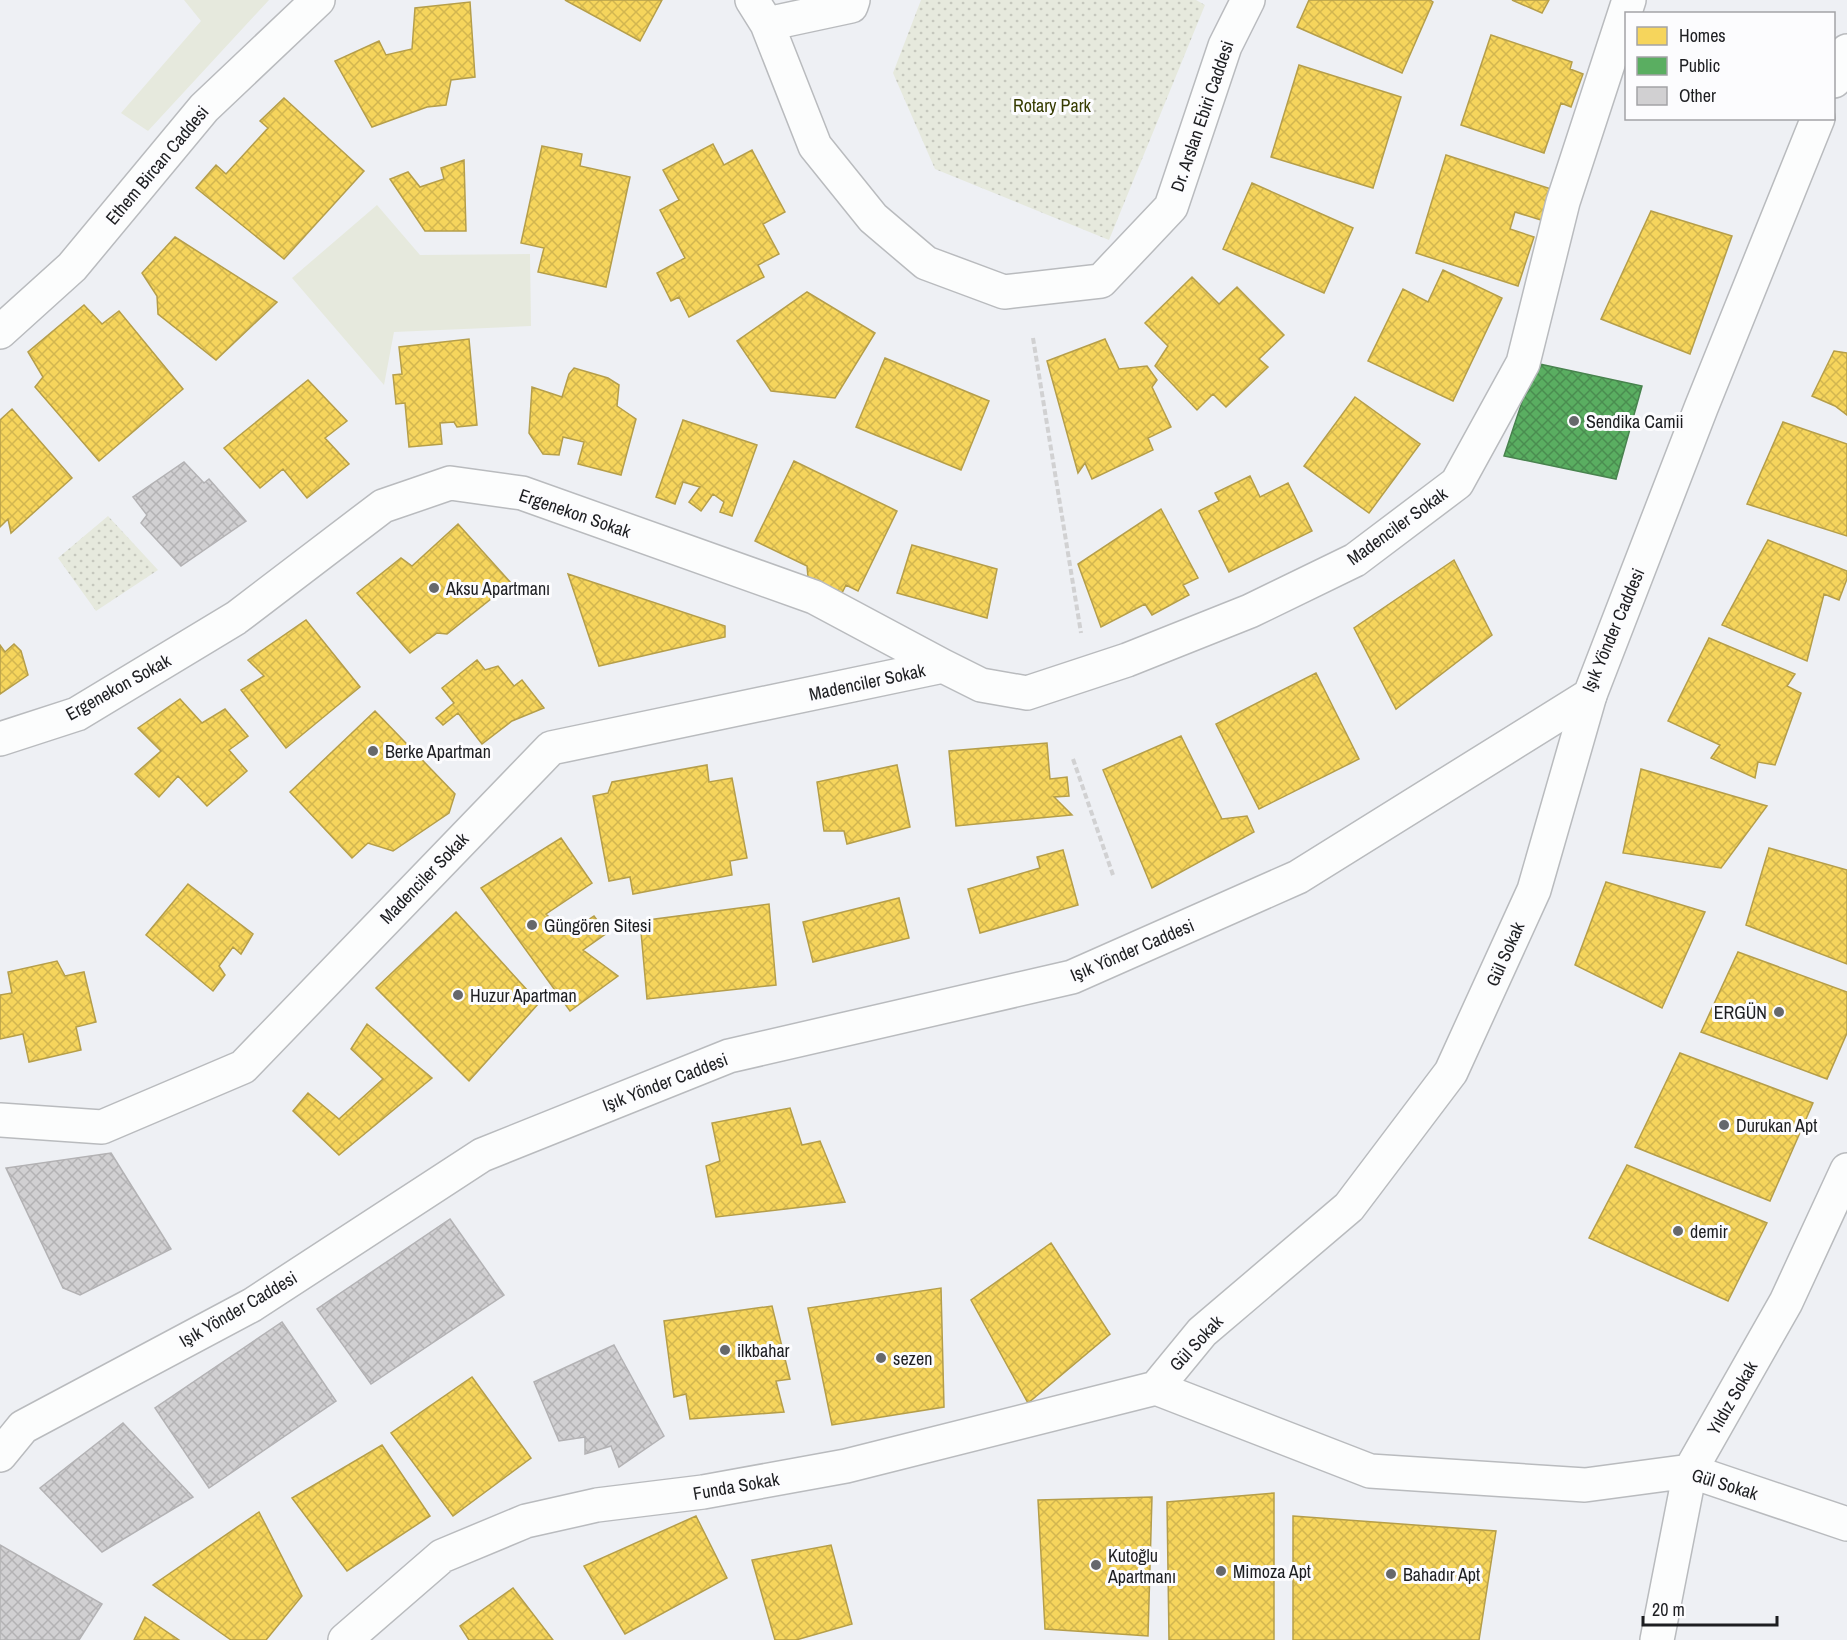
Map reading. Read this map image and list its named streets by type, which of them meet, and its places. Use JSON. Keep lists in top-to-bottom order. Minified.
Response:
{"streets":{"street":["Dr. Arslan Ebiri Caddesi","Ethem Bircan Caddesi","Ergenekon Sokak","Madenciler Sokak","Işık Yönder Caddesi","Gül Sokak","Yıldız Sokak","Funda Sokak"]},"crossings":[["Ergenekon Sokak","Madenciler Sokak"],["Işık Yönder Caddesi","Gül Sokak"],["Gül Sokak","Yıldız Sokak"],["Gül Sokak","Funda Sokak"]],"parks":["Rotary Park"],"places":["Sendika Camii","Aksu Apartmanı","Berke Apartman","Güngören Sitesi","Huzur Apartman","ERGÜN","Durukan Apt","demir","ilkbahar","sezen","Kutoğlu Apartmanı","Mimoza Apt","Bahadır Apt"],"legend":["Homes","Public","Other"],"scale_bar":"20 m"}
